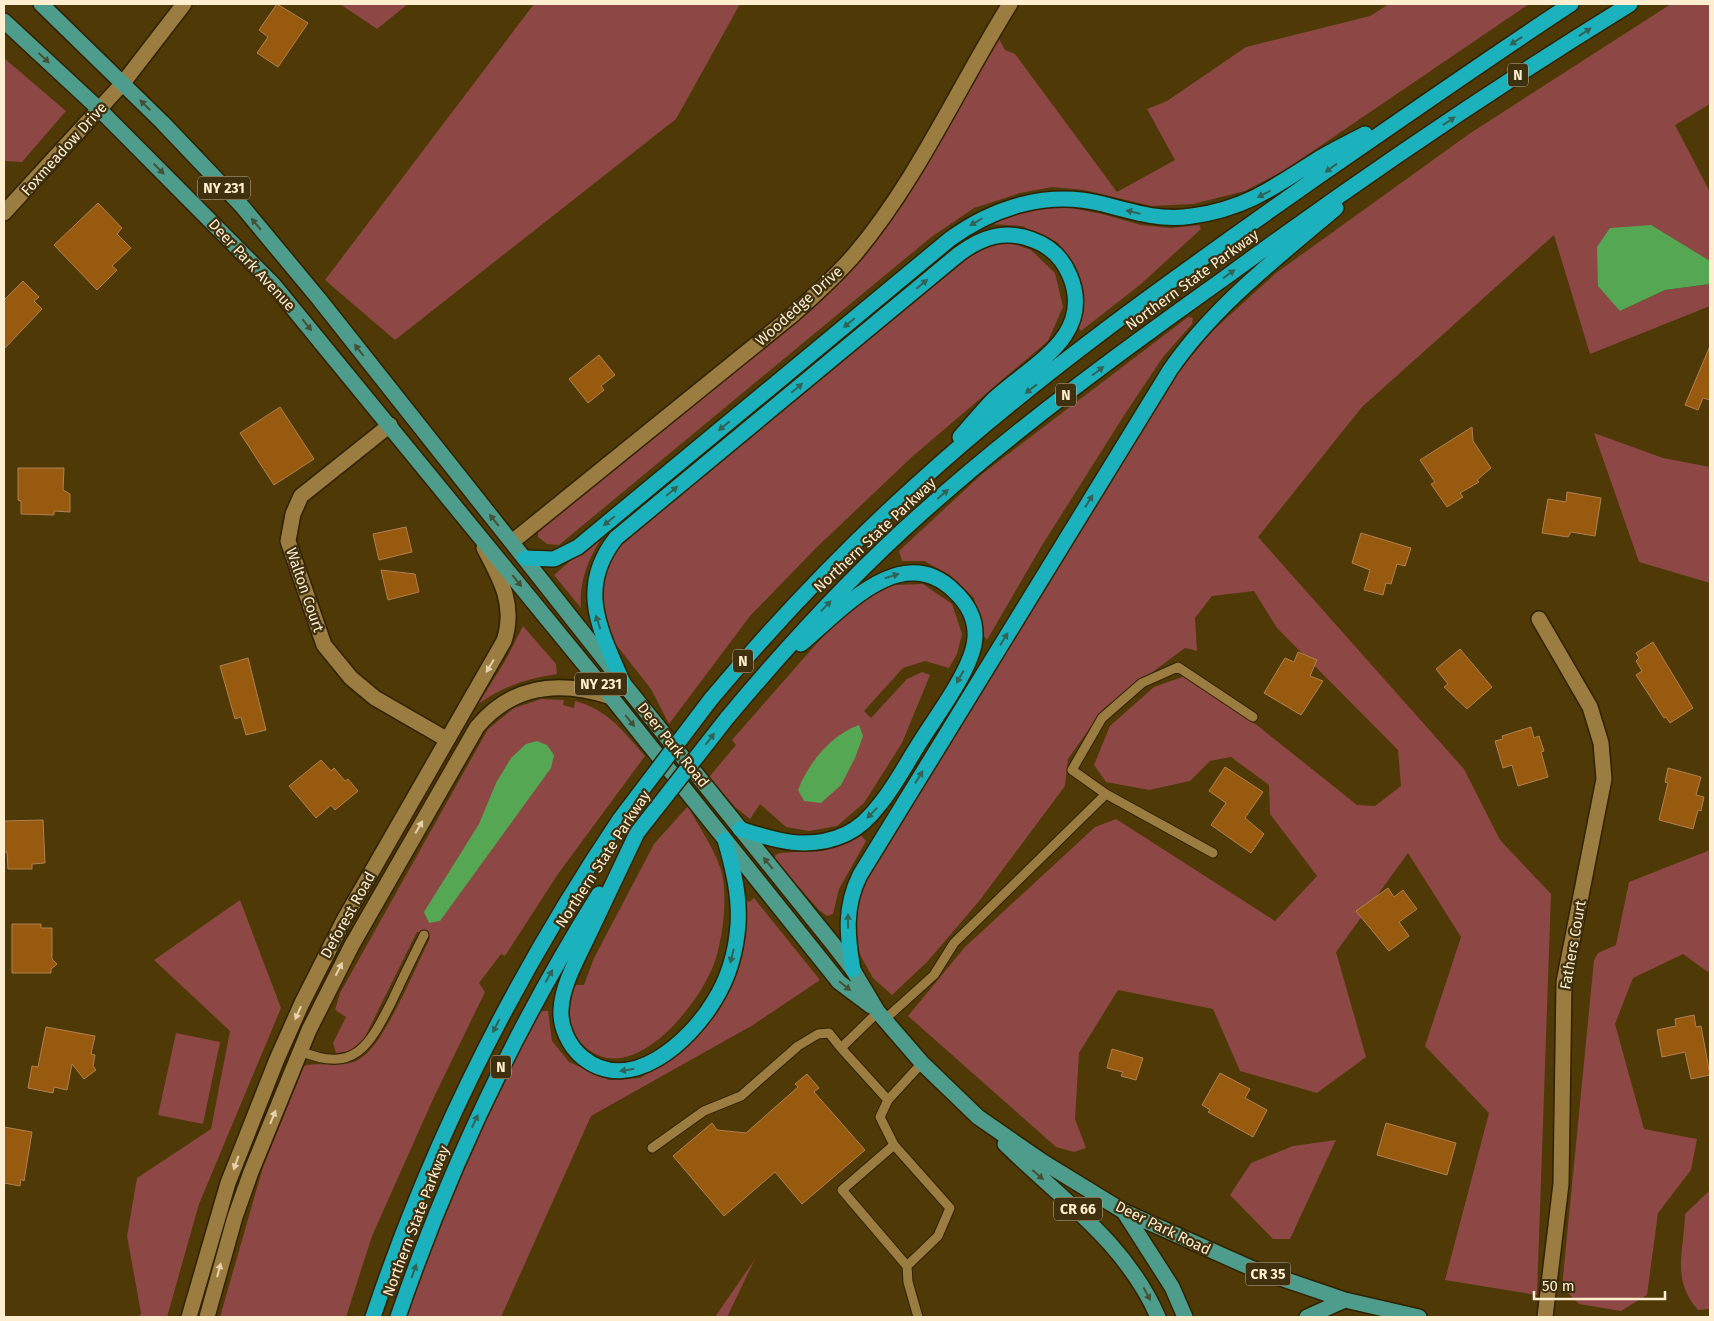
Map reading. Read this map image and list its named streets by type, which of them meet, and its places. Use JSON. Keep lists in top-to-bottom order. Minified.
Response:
{"streets":{"highway":["N","Northern State Parkway"],"main road":["NY 231","Deer Park Avenue","Deer Park Road","CR 66","CR 35"],"street":["Foxmeadow Drive","Woodedge Drive","Walton Court","Deforest Road","Fathers Court"]},"crossings":[["Foxmeadow Drive","Deer Park Avenue"],["Deer Park Avenue","Walton Court"],["Deer Park Avenue","Deer Park Road"],["Woodedge Drive","Deer Park Road"],["Walton Court","Deforest Road"],["Deer Park Road","Deforest Road"],["Deer Park Road","CR 66"]],"scale_bar":"50 m"}
